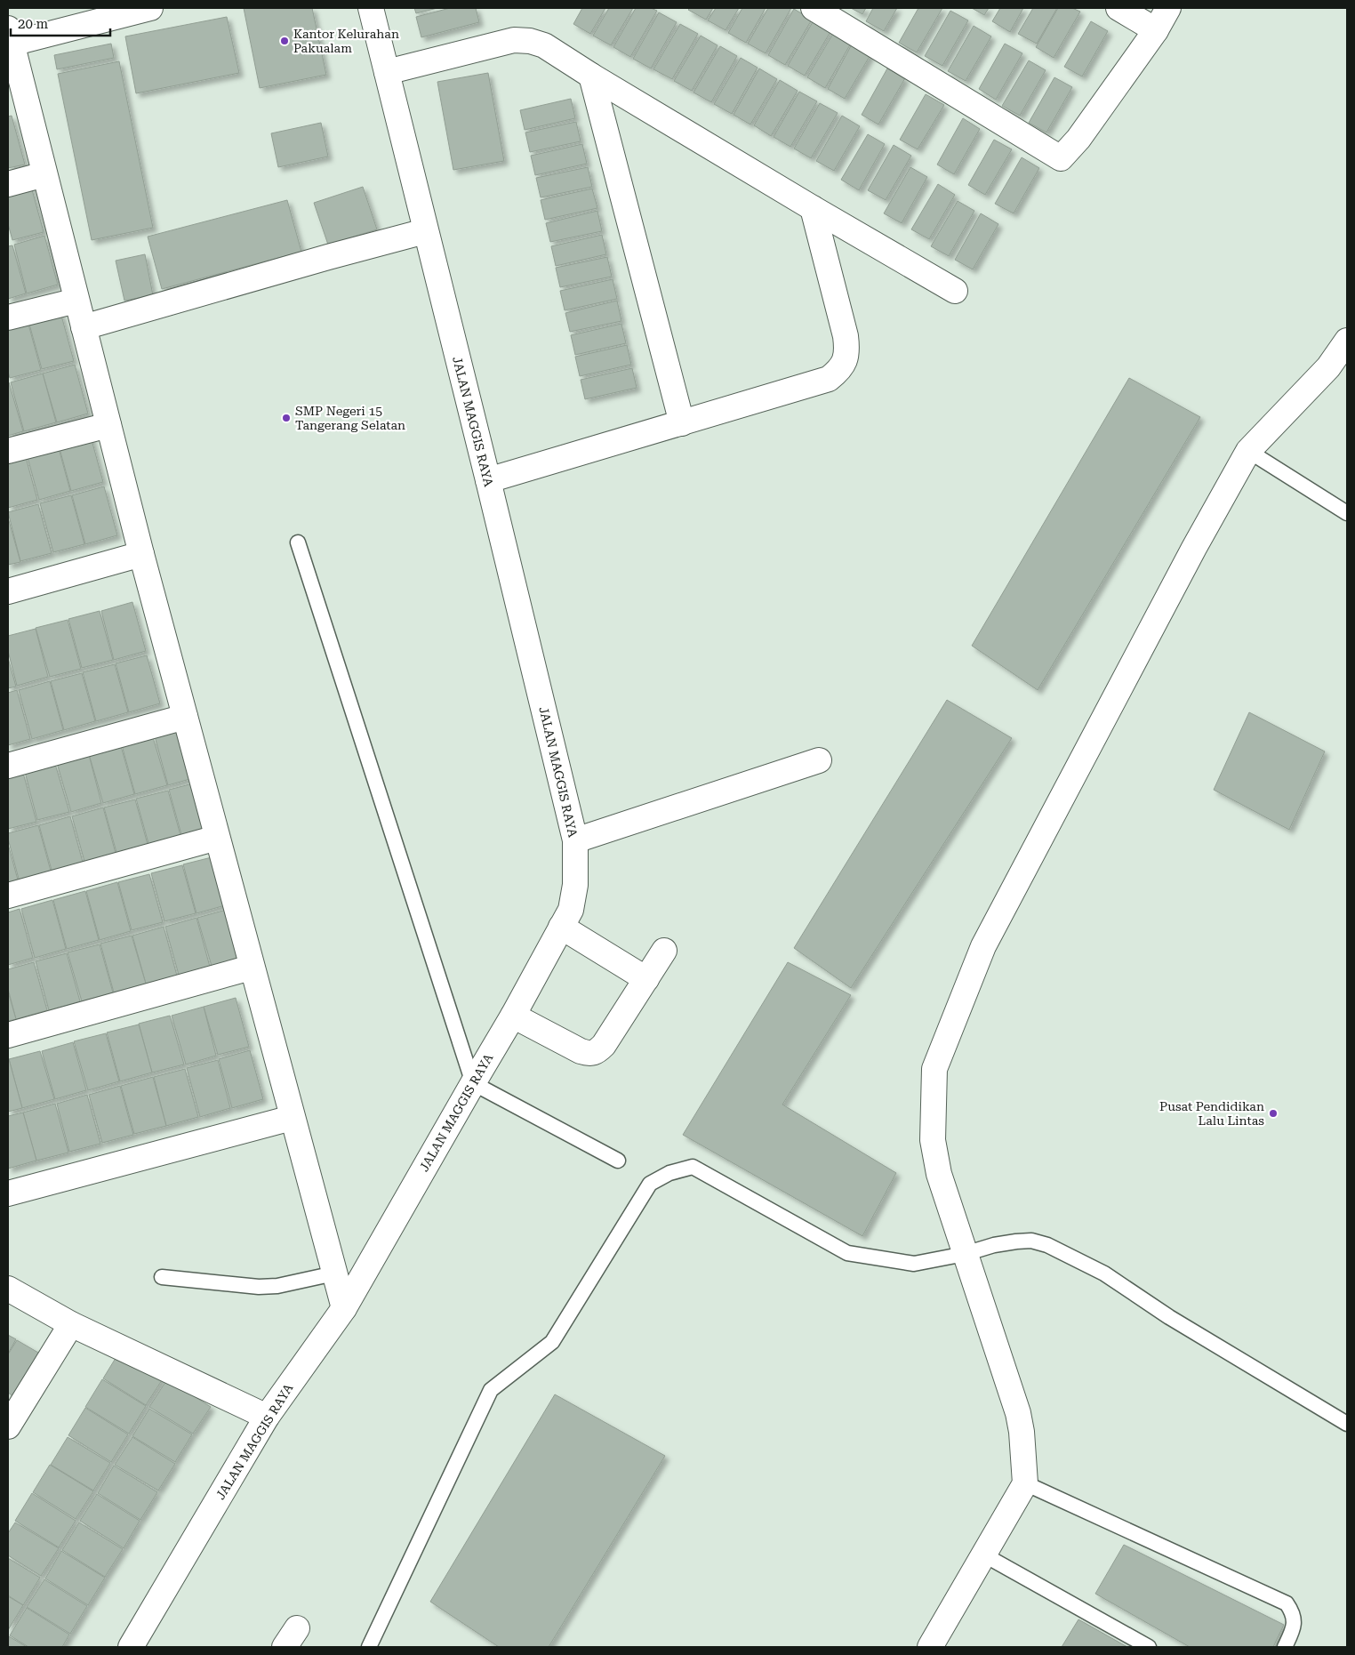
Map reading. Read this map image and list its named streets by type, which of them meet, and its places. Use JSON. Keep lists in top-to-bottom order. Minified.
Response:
{"streets":{"street":["JALAN MAGGIS RAYA"]},"places":["Kantor Kelurahan Pakualam","SMP Negeri 15 Tangerang Selatan","Pusat Pendidikan Lalu Lintas"],"scale_bar":"20 m"}
